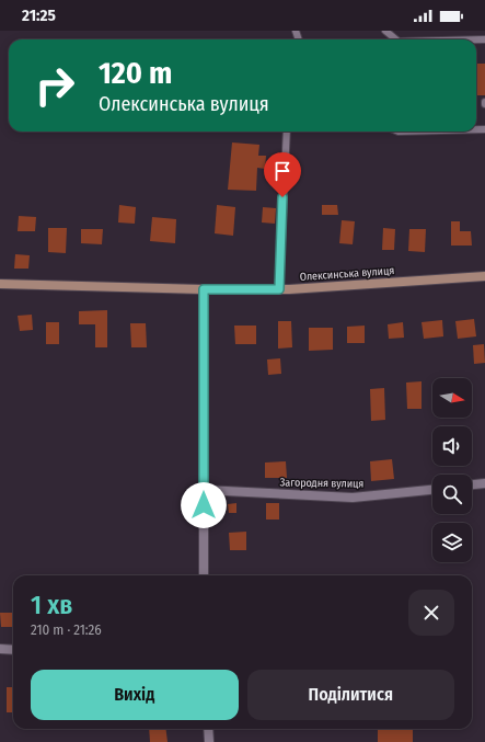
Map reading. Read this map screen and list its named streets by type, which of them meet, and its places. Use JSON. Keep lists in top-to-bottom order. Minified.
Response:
{"streets":{"street":["Олексинська вулиця","Загородня вулиця"]},"north":"right","page":{"status":"21:25","turn":["120 m","Олексинська вулиця"],"heading":["1 хв","210 m · 21:26"],"buttons":["Вихід","Поділитися"]}}
